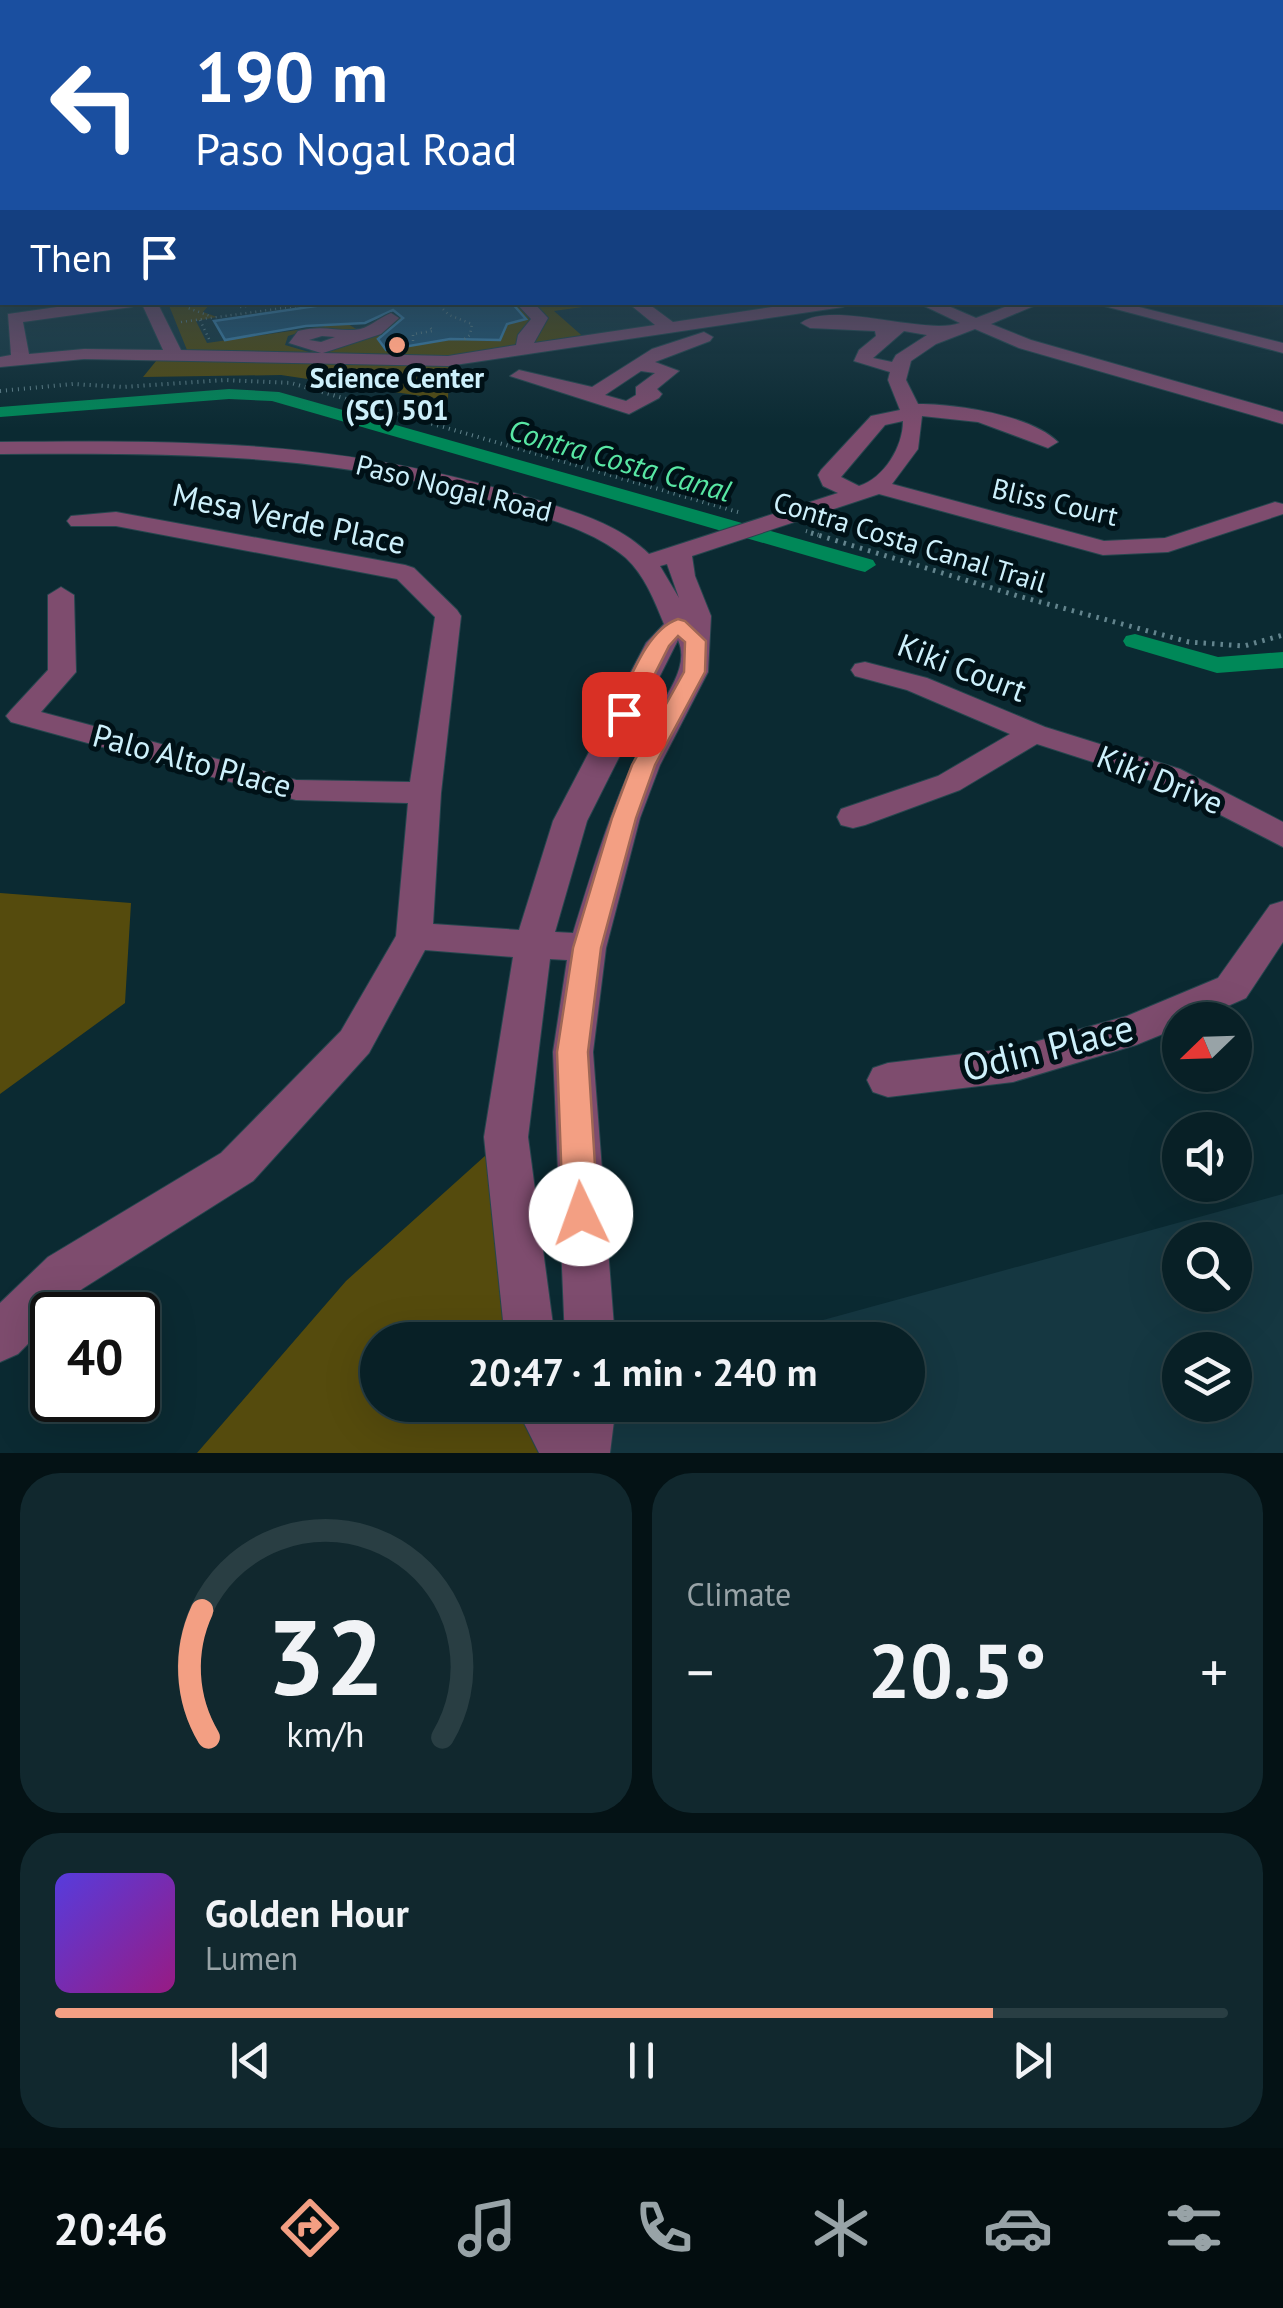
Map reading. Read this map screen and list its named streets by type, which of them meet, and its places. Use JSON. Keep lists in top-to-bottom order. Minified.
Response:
{"streets":{"street":["Paso Nogal Road","Bliss Court","Mesa Verde Place","Kiki Court","Palo Alto Place","Kiki Drive","Odin Place"],"path":["Contra Costa Canal Trail"]},"crossings":[["Mesa Verde Place","Palo Alto Place"],["Kiki Court","Kiki Drive"]],"water":["Contra Costa Canal"],"places":["Science Center (SC) 501"],"north":"bottom left","page":{"turn":["190 m","Paso Nogal Road"],"then":"Then","limit":"40","trip":"20:47 · 1 min · 240 m","tile":"Climate","heat":["−","20.5°","+"],"song":["Golden Hour","Lumen"],"tabs":"20:46","gauge":["32","km/h"]}}
